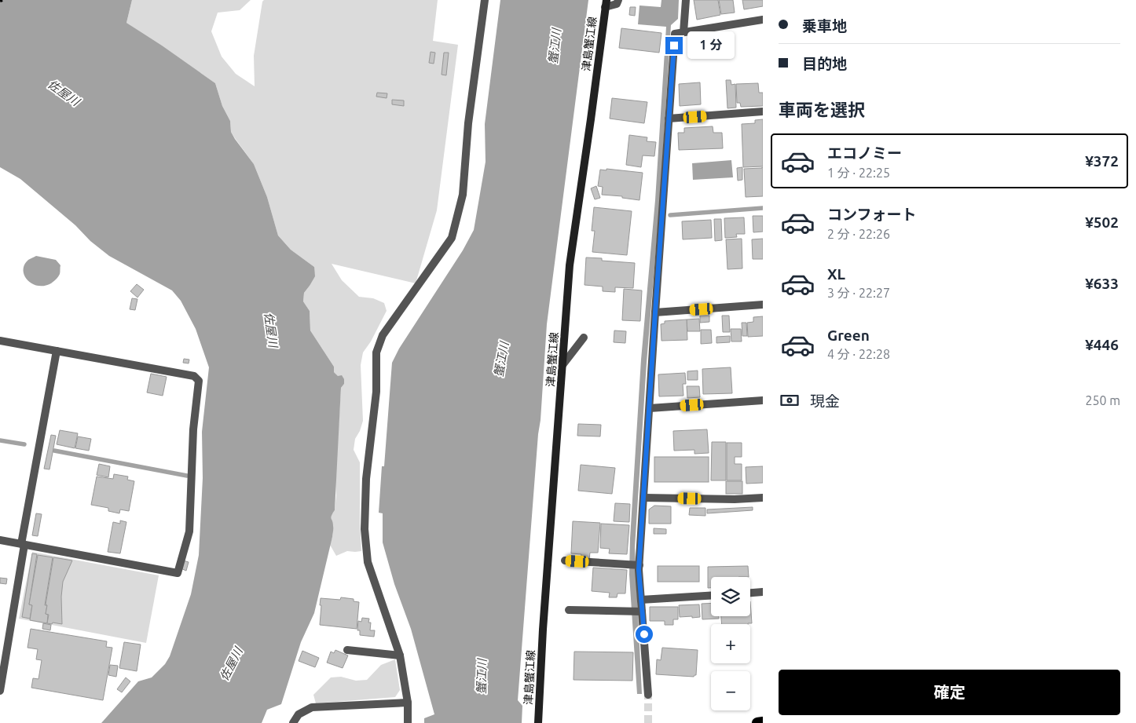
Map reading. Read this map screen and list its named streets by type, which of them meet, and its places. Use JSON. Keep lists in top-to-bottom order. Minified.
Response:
{"streets":{"main road":["津島蟹江線"]},"water":["蟹江川","佐屋川"],"page":{"banner":["乗車地","目的地"],"bubble":"1 分","heading":"車両を選択","list":[{"name":"エコノミー","note":"1 分 · 22:25","value":"¥372"},{"name":"コンフォート","note":"2 分 · 22:26","value":"¥502"},{"name":"XL","note":"3 分 · 22:27","value":"¥633"},{"name":"Green","note":"4 分 · 22:28","value":"¥446"}],"pay":["現金","250 m"],"map_buttons":["+","−"],"buttons":"確定"}}
